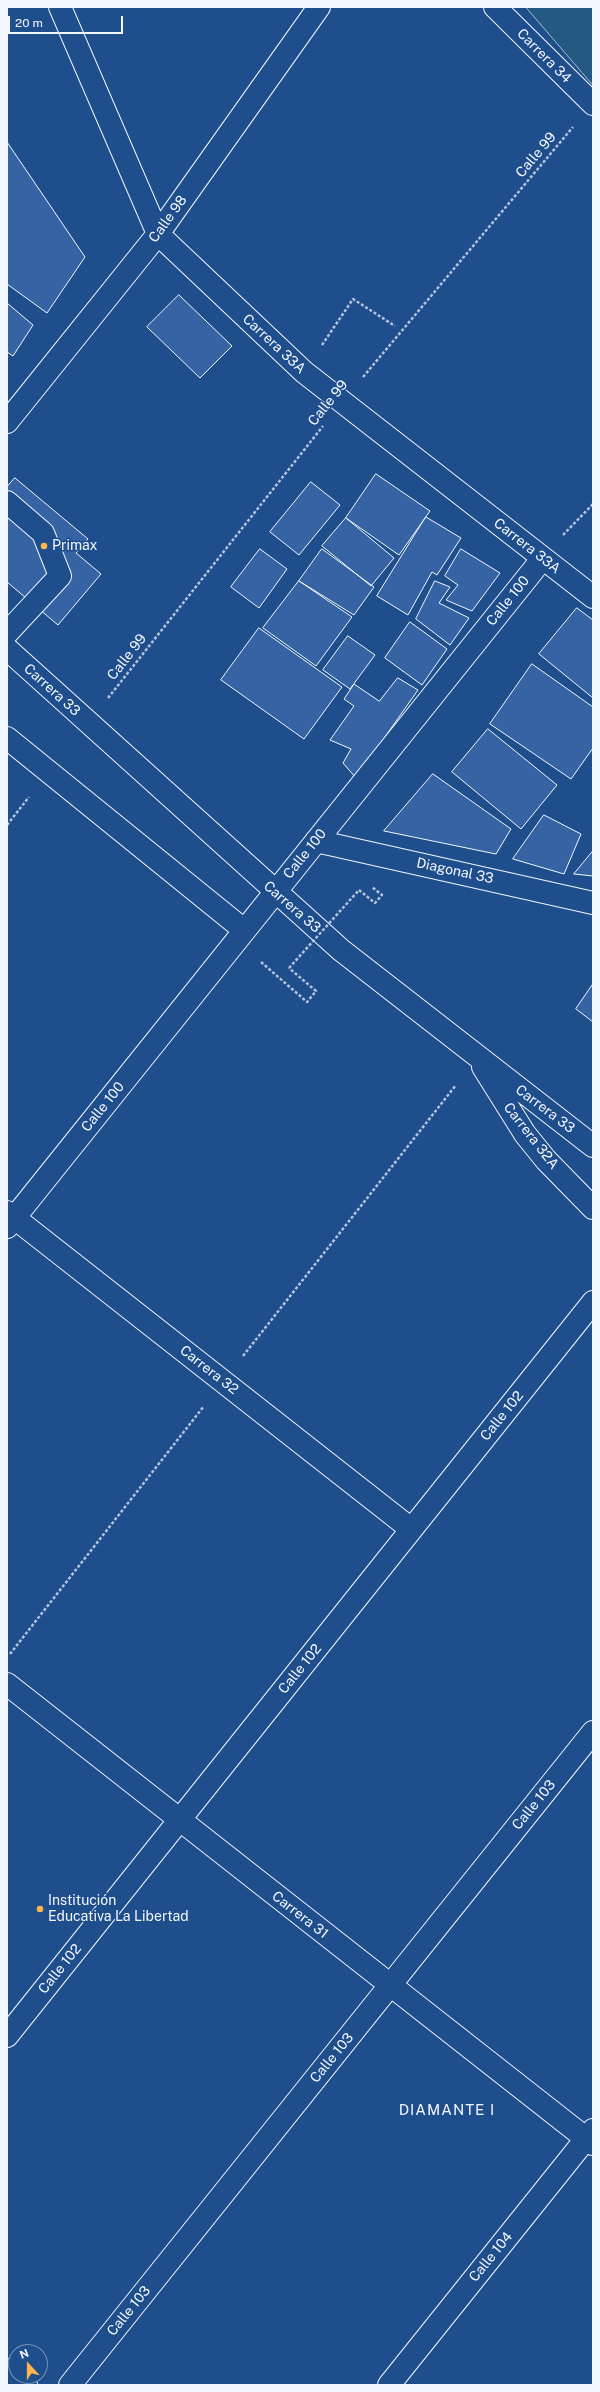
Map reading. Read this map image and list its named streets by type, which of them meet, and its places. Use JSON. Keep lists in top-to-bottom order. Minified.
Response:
{"streets":{"street":["Carrera 34","Calle 98","Carrera 33A","Calle 100","Carrera 33","Diagonal 33","Carrera 32A","Carrera 32","Calle 102","Calle 103","Carrera 31","Calle 104"],"path":["Calle 99"]},"crossings":[["Carrera 34","Calle 99"],["Calle 99","Carrera 33A"],["Calle 99","Carrera 33"],["Calle 98","Carrera 33A"],["Carrera 33A","Calle 100"],["Calle 100","Carrera 33"],["Calle 100","Diagonal 33"],["Calle 100","Carrera 32"],["Carrera 33","Carrera 32A"],["Carrera 32","Calle 102"],["Calle 102","Carrera 31"],["Calle 103","Carrera 31"],["Carrera 31","Calle 104"]],"districts":["DIAMANTE I"],"places":["Primax","Institución Educativa La Libertad"],"scale_bar":"20 m","north":"top"}
